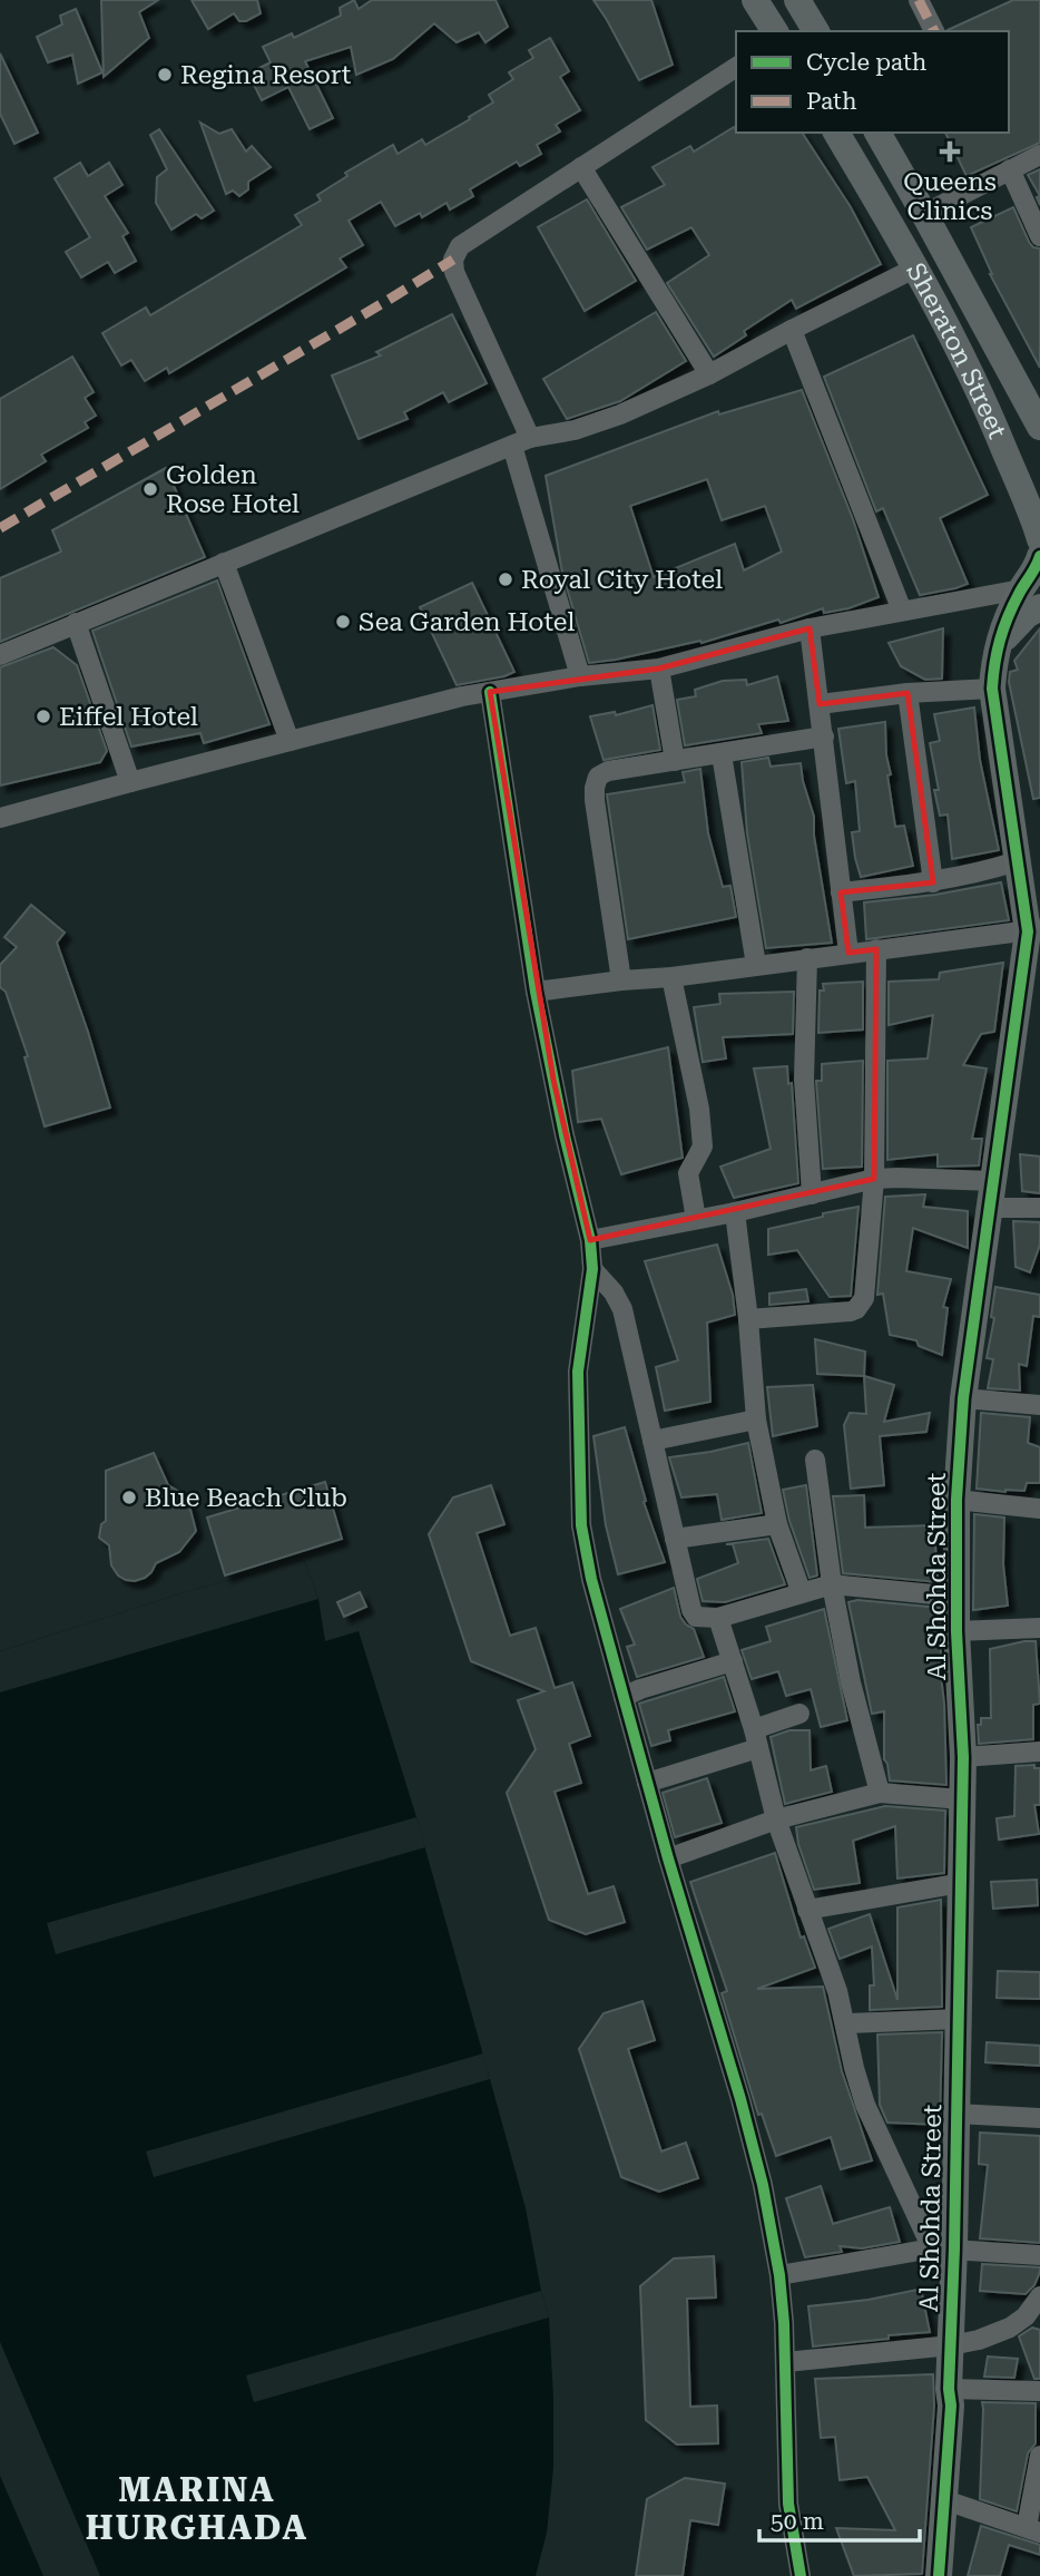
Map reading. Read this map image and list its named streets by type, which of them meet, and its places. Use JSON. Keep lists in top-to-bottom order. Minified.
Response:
{"streets":{"street":["Sheraton Street","Al Shohda Street"]},"districts":["MARINA HURGHADA"],"places":{"other":["Regina Resort","Golden Rose Hotel","Royal City Hotel","Sea Garden Hotel","Eiffel Hotel","Blue Beach Club"],"health":["Queens Clinics"]},"legend":["Cycle path","Path"],"scale_bar":"50 m"}
